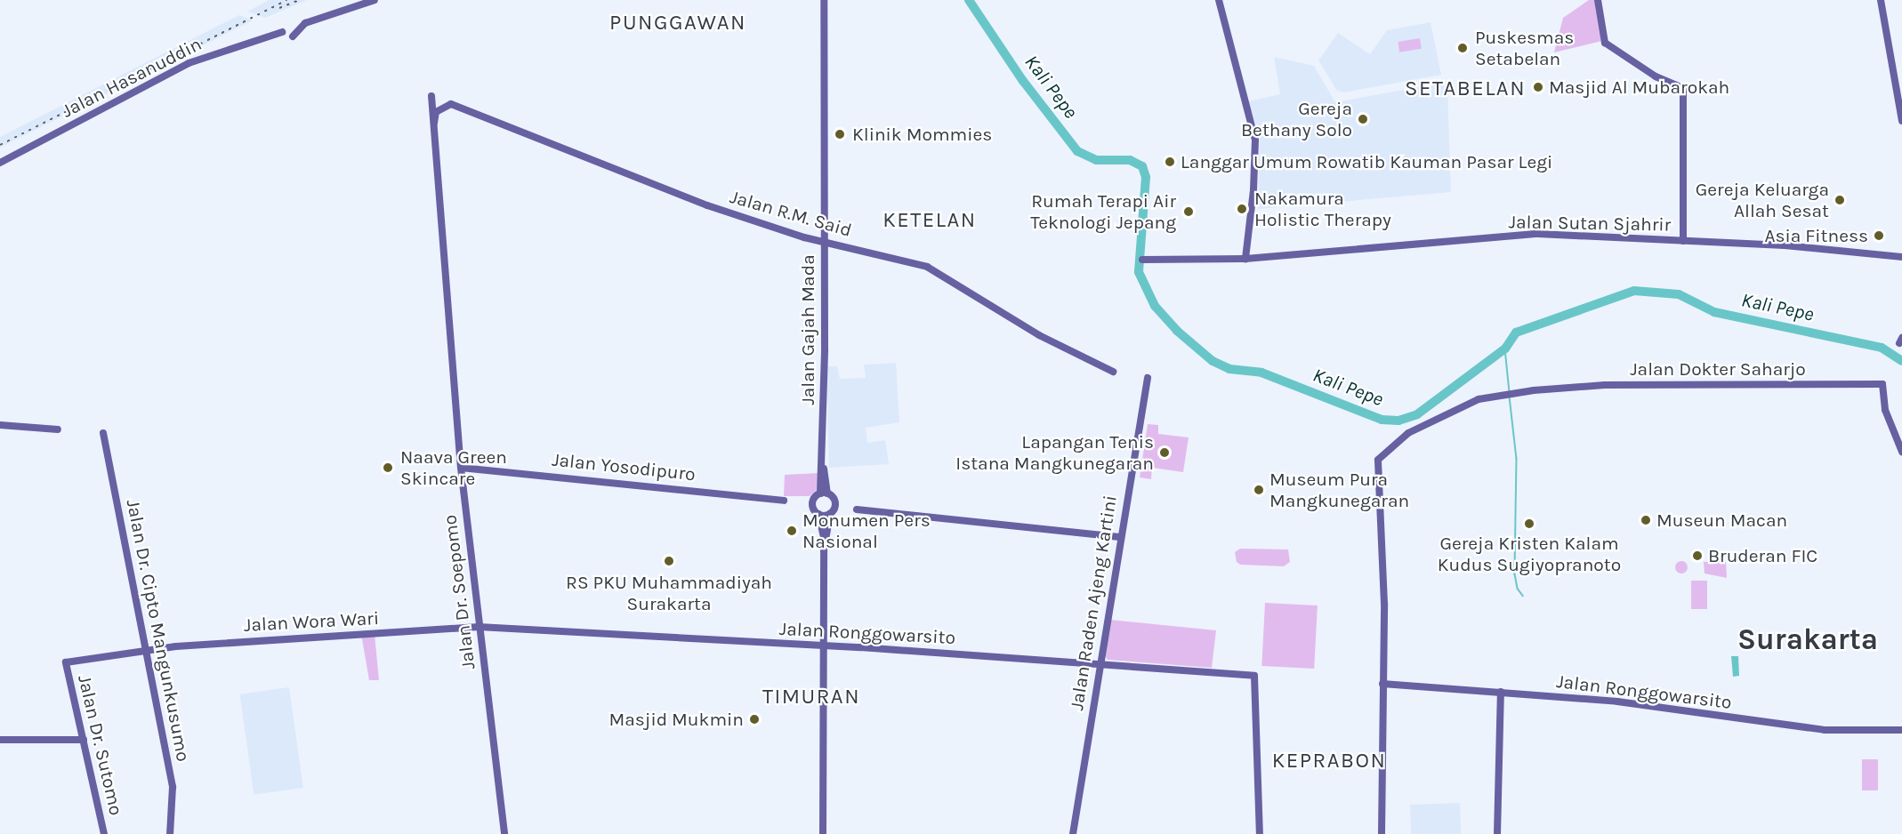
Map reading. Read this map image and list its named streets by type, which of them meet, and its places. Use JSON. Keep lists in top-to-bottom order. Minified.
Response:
{"streets":{"main road":["Jalan Hasanuddin","Jalan R.M. Said","Jalan Sutan Sjahrir","Jalan Gajah Mada","Jalan Dokter Saharjo","Jalan Yosodipuro","Jalan Dr. Soepomo","Jalan Raden Ajeng Kartini","Jalan Wora Wari","Jalan Dr. Cipto Mangunkusumo","Jalan Ronggowarsito","Jalan Dr. Sutomo"]},"crossings":[["Jalan R.M. Said","Jalan Gajah Mada"],["Jalan R.M. Said","Jalan Dr. Soepomo"],["Jalan Dokter Saharjo","Jalan Ronggowarsito"],["Jalan Yosodipuro","Jalan Dr. Soepomo"],["Jalan Dr. Soepomo","Jalan Wora Wari"],["Jalan Dr. Soepomo","Jalan Ronggowarsito"],["Jalan Raden Ajeng Kartini","Jalan Ronggowarsito"],["Jalan Wora Wari","Jalan Dr. Cipto Mangunkusumo"],["Jalan Wora Wari","Jalan Ronggowarsito"],["Jalan Wora Wari","Jalan Dr. Sutomo"]],"districts":["PUNGGAWAN","SETABELAN","KETELAN","Surakarta","TIMURAN","KEPRABON"],"water":["Kali Pepe"],"places":["Puskesmas Setabelan","Masjid Al Mubarokah","Gereja Bethany Solo","Klinik Mommies","Langgar Umum Rowatib Kauman Pasar Legi","Gereja Keluarga Allah Sesat","Nakamura Holistic Therapy","Rumah Terapi Air Teknologi Jepang","Asia Fitness","Lapangan Tenis Istana Mangkunegaran","Naava Green Skincare","Museum Pura Mangkunegaran","Museun Macan","Gereja Kristen Kalam Kudus Sugiyopranoto","Monumen Pers Nasional","Bruderan FIC","RS PKU Muhammadiyah Surakarta","Masjid Mukmin"]}
